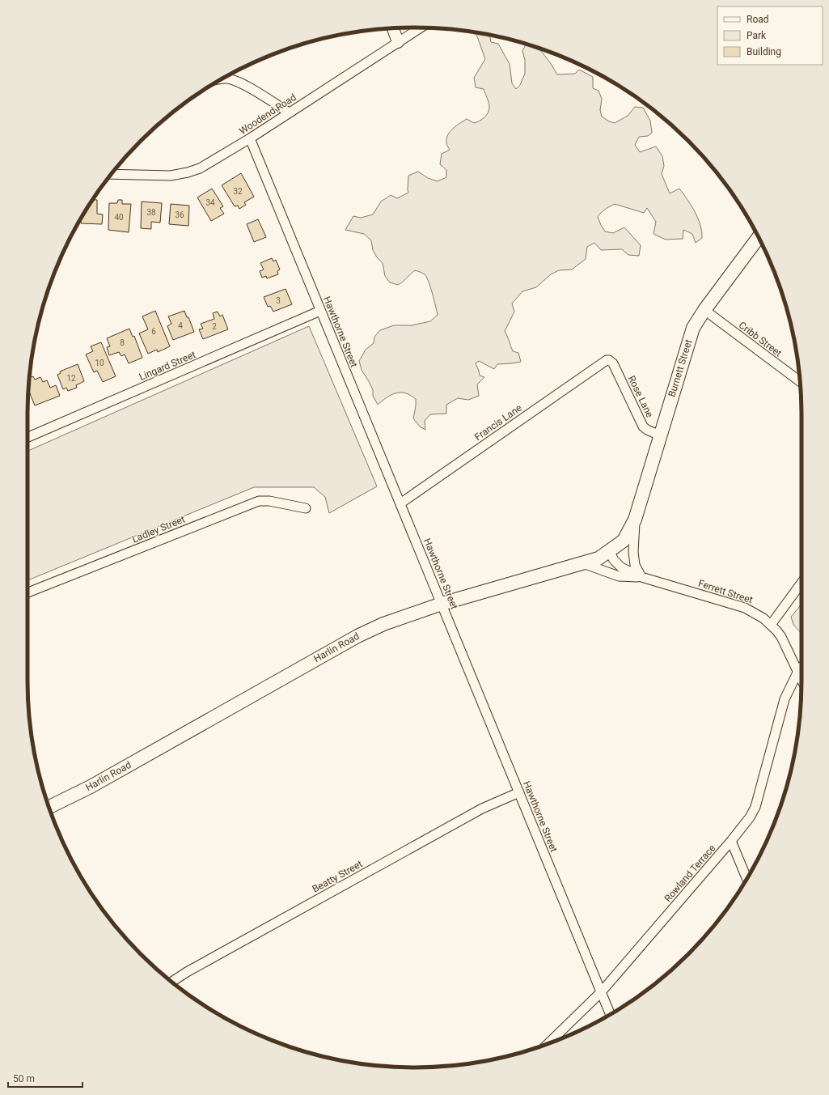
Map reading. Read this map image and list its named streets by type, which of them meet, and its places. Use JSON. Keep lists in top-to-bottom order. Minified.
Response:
{"streets":{"main road":["Burnett Street","Harlin Road"],"street":["Woodend Road","Hawthorne Street","Cribb Street","Lingard Street","Rose Lane","Francis Lane","Ladley Street","Ferrett Street","Rowland Terrace","Beatty Street"]},"crossings":[["Woodend Road","Hawthorne Street"],["Hawthorne Street","Lingard Street"],["Hawthorne Street","Francis Lane"],["Hawthorne Street","Harlin Road"],["Hawthorne Street","Rowland Terrace"],["Hawthorne Street","Beatty Street"],["Cribb Street","Burnett Street"],["Burnett Street","Rose Lane"],["Burnett Street","Harlin Road"],["Rose Lane","Francis Lane"],["Ferrett Street","Harlin Road"],["Ferrett Street","Rowland Terrace"]],"house_numbers":["32","34","38","36","40","3","4","2","6","8","10","12"],"legend":["Road","Park","Building"],"scale_bar":"50 m"}
